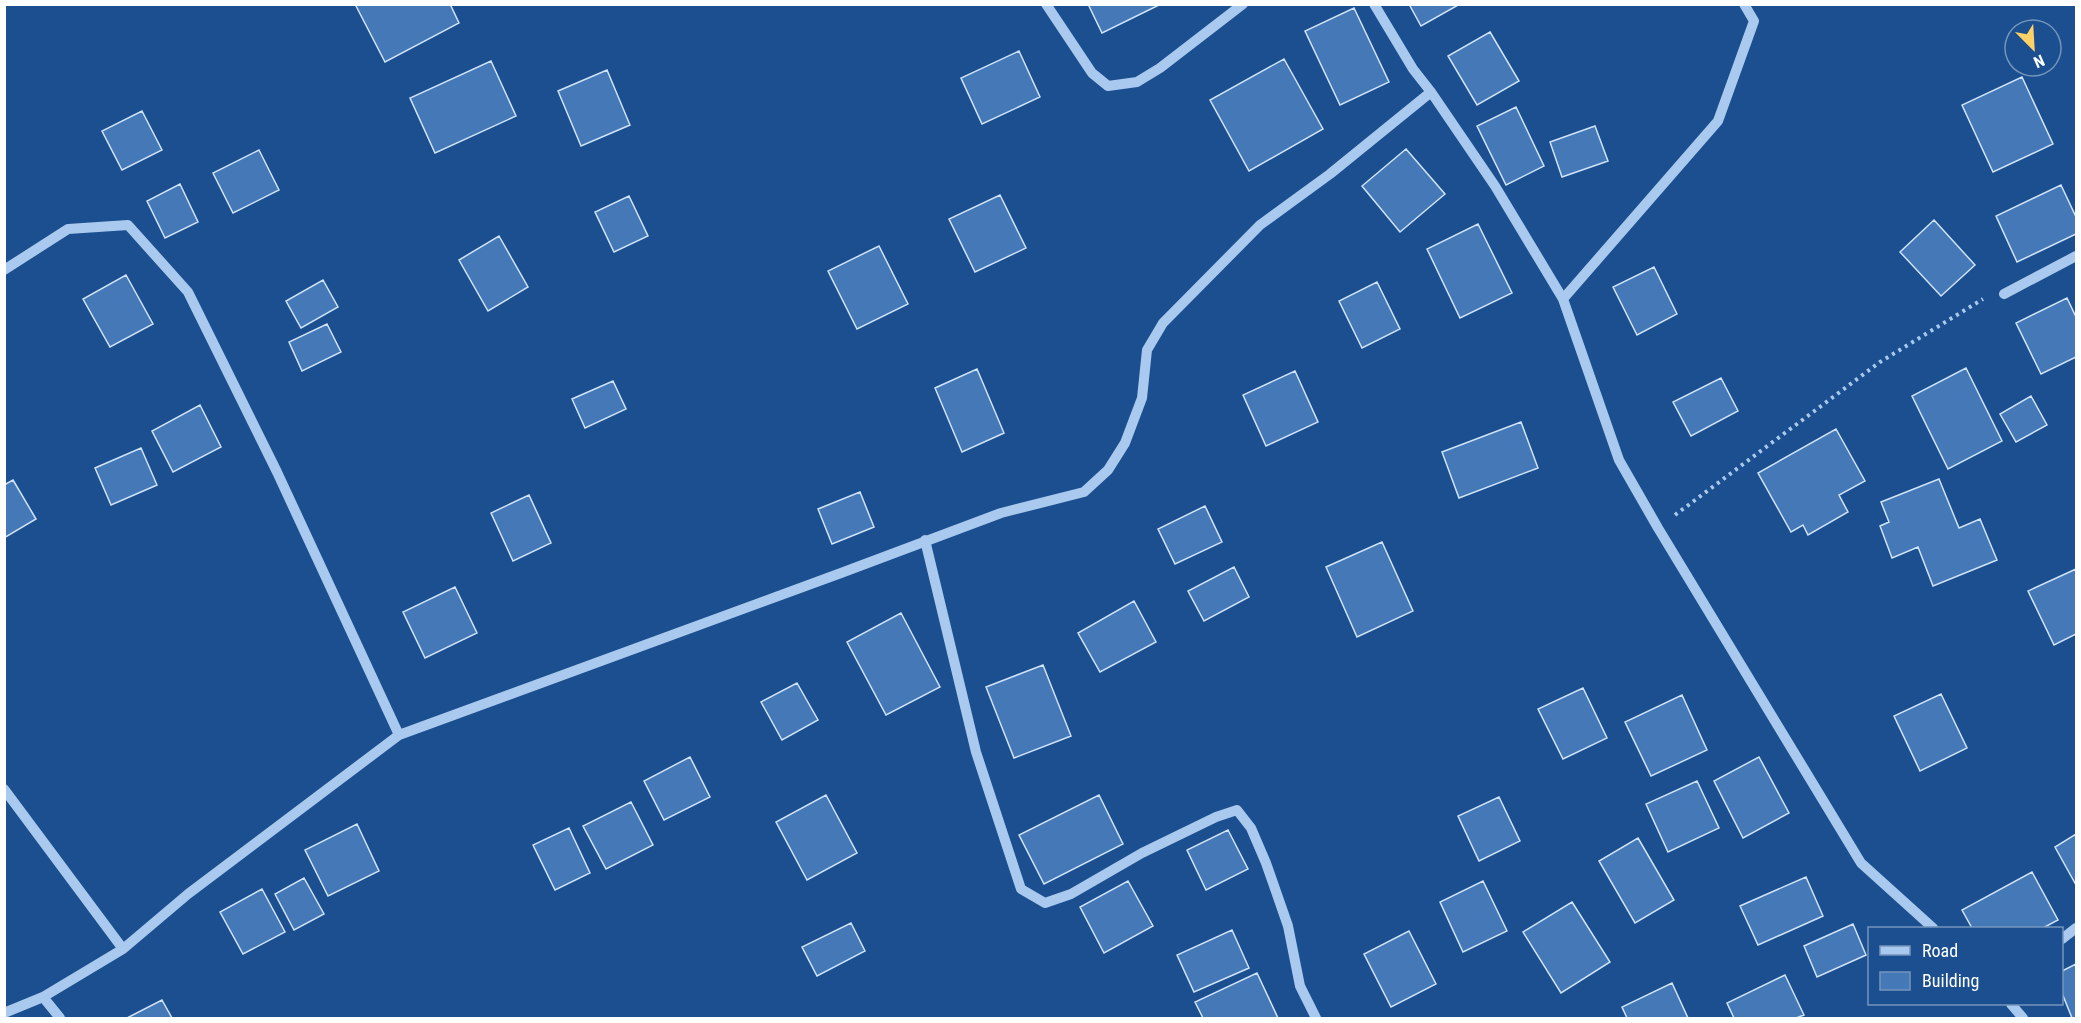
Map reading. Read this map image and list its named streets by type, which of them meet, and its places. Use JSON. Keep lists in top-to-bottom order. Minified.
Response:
{"legend":["Road","Building"],"north":"bottom right"}
